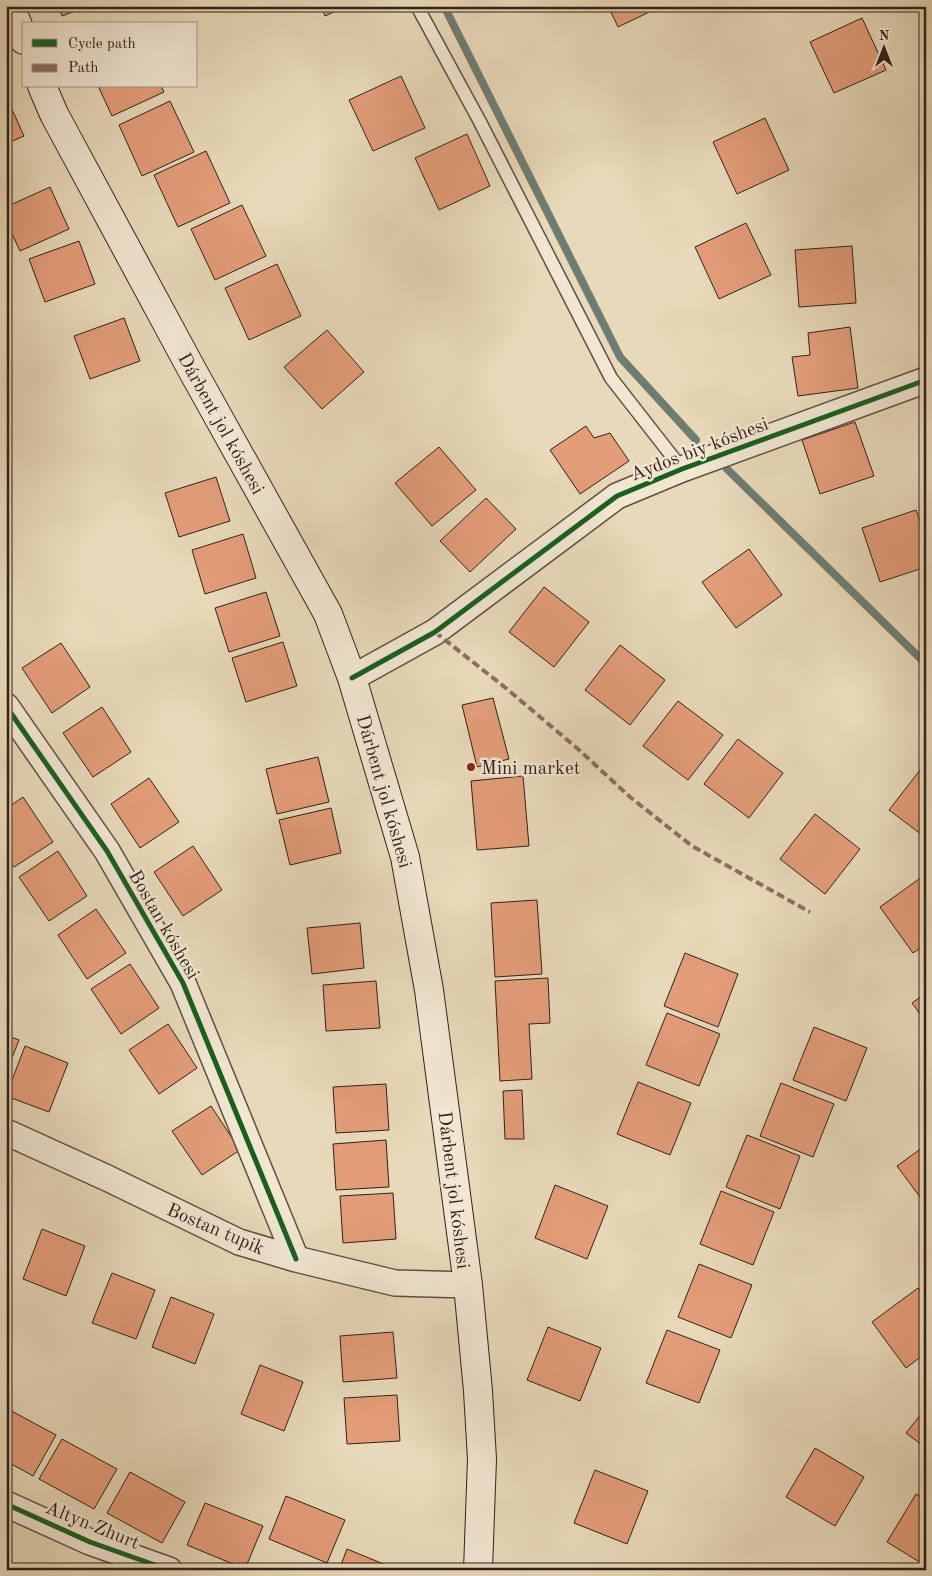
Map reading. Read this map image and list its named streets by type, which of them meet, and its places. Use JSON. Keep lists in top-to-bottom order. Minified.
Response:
{"streets":{"main road":["Dárbent jol kóshesi"],"street":["Aydos biy kóshesi","Bostan kóshesi","Bostan tupik","Altyn Zhurt"]},"crossings":[["Dárbent jol kóshesi","Aydos biy kóshesi"],["Dárbent jol kóshesi","Bostan tupik"],["Bostan kóshesi","Bostan tupik"]],"places":["Mini market"],"legend":["Cycle path","Path"],"north":"top"}
